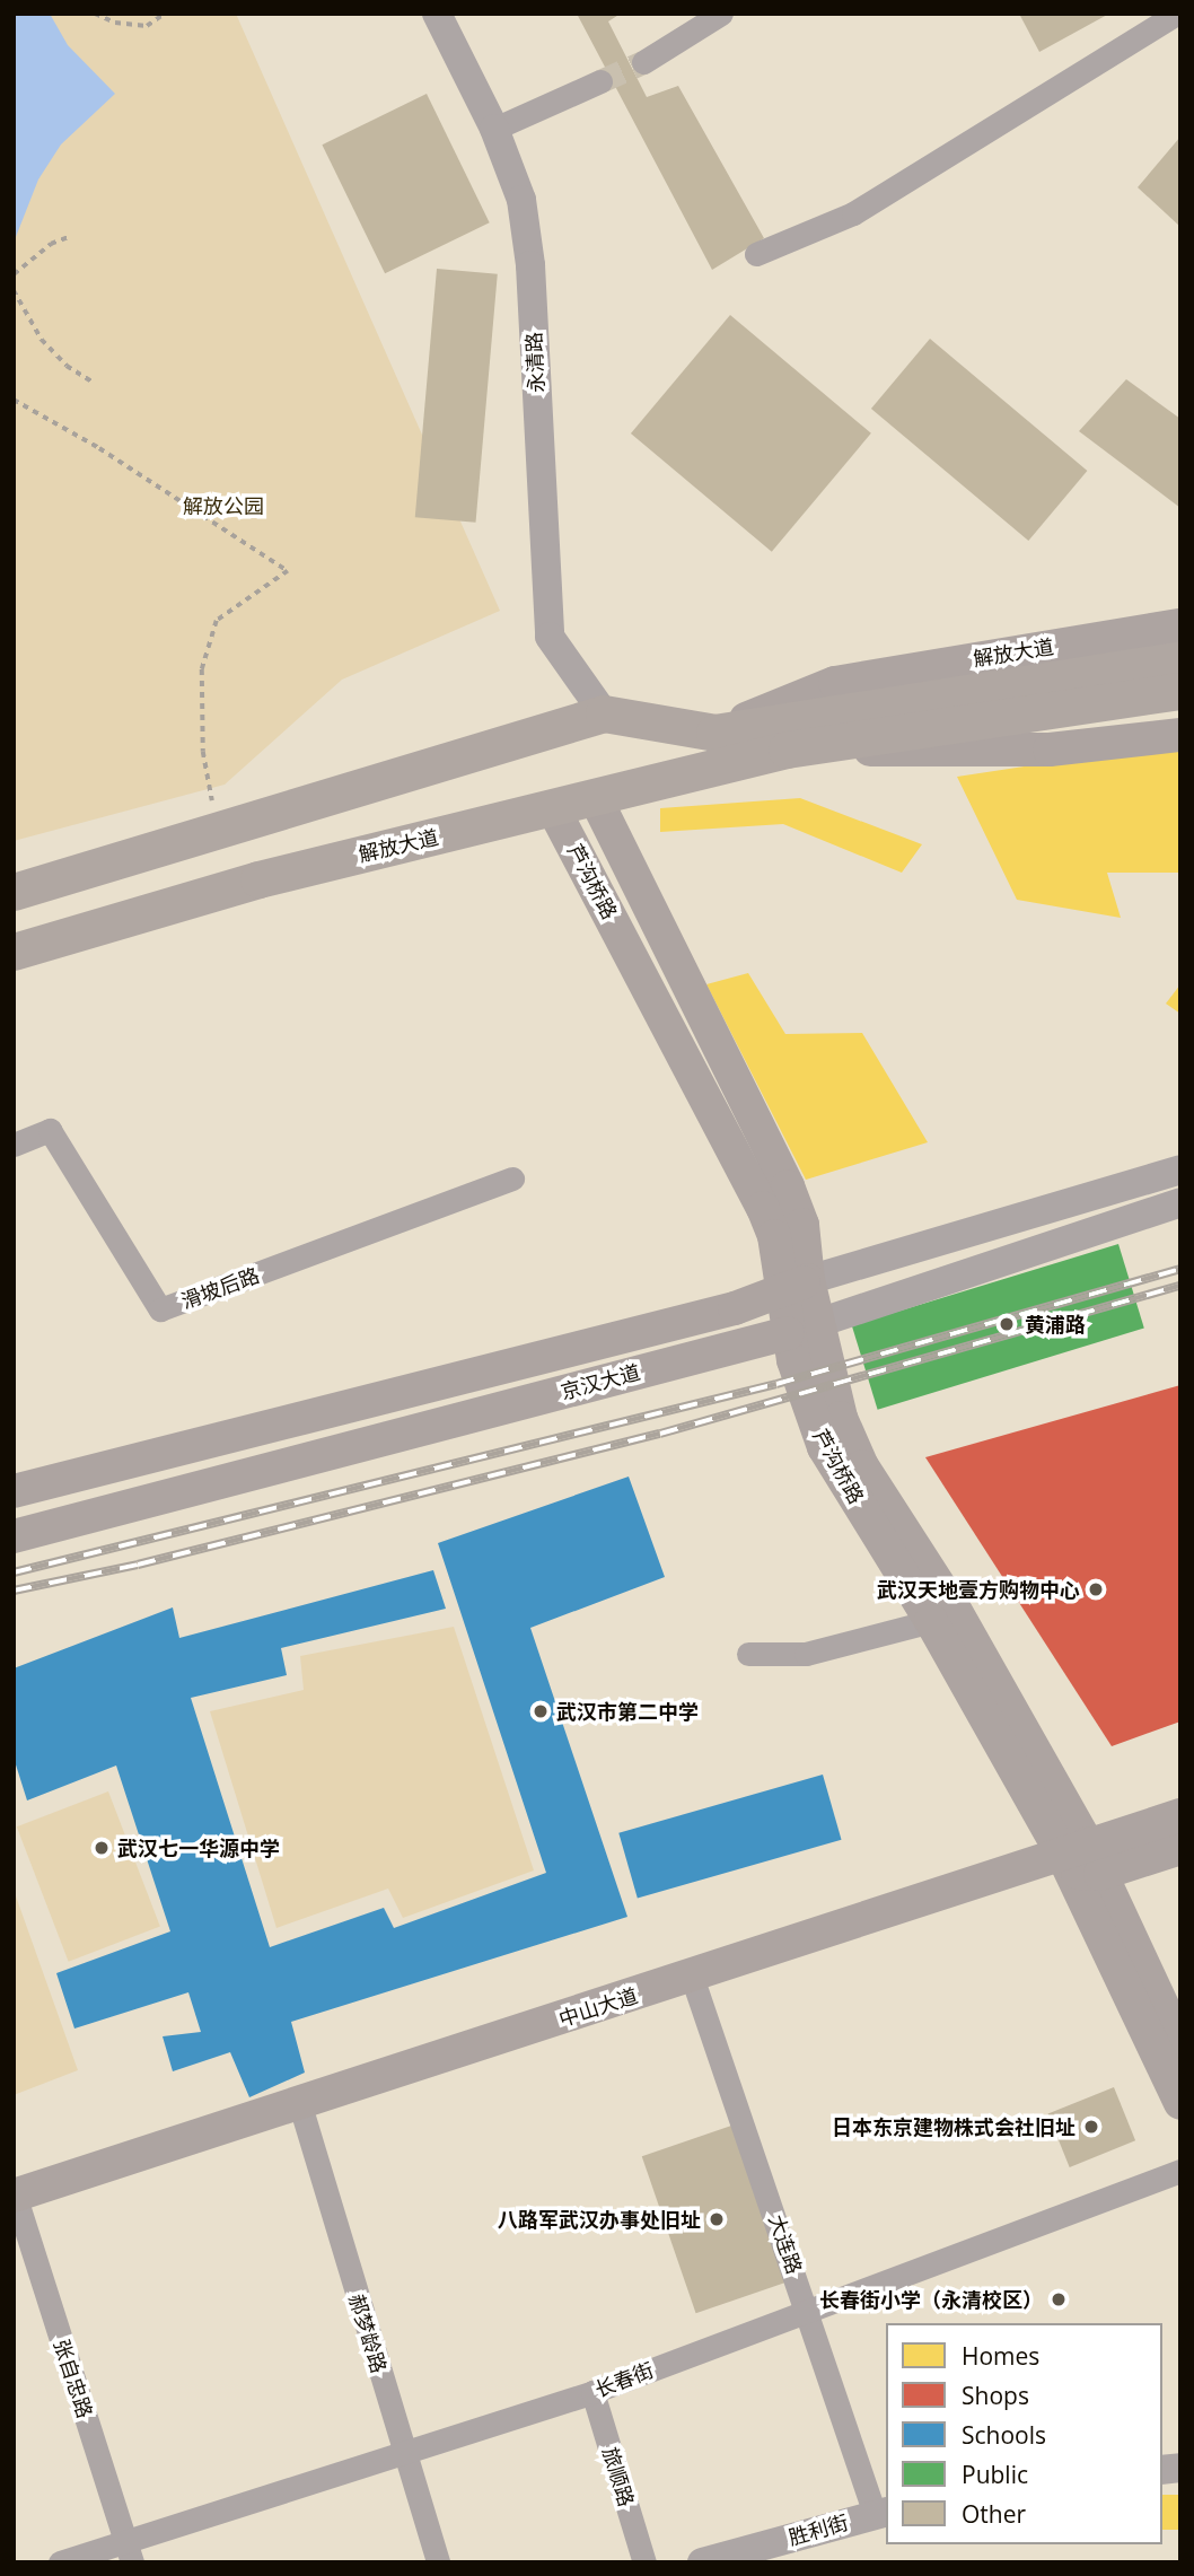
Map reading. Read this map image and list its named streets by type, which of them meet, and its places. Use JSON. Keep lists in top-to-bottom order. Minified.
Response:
{"streets":{"main road":["解放大道","芦沟桥路","京汉大道","中山大道"],"street":["永清路","滑坡后路","大连路","郝梦龄路","张自忠路","长春街","旅顺路","胜利街"]},"crossings":[["永清路","解放大道"],["解放大道","芦沟桥路"],["芦沟桥路","京汉大道"],["芦沟桥路","中山大道"],["中山大道","大连路"],["中山大道","郝梦龄路"],["中山大道","张自忠路"],["大连路","长春街"],["大连路","胜利街"],["郝梦龄路","长春街"],["张自忠路","长春街"],["长春街","旅顺路"]],"parks":["解放公园"],"places":["黄浦路","武汉天地壹方购物中心","武汉市第二中学","武汉七一华源中学","日本东京建物株式会社旧址","八路军武汉办事处旧址","长春街小学（永清校区）"],"legend":["Homes","Shops","Schools","Public","Other"]}
